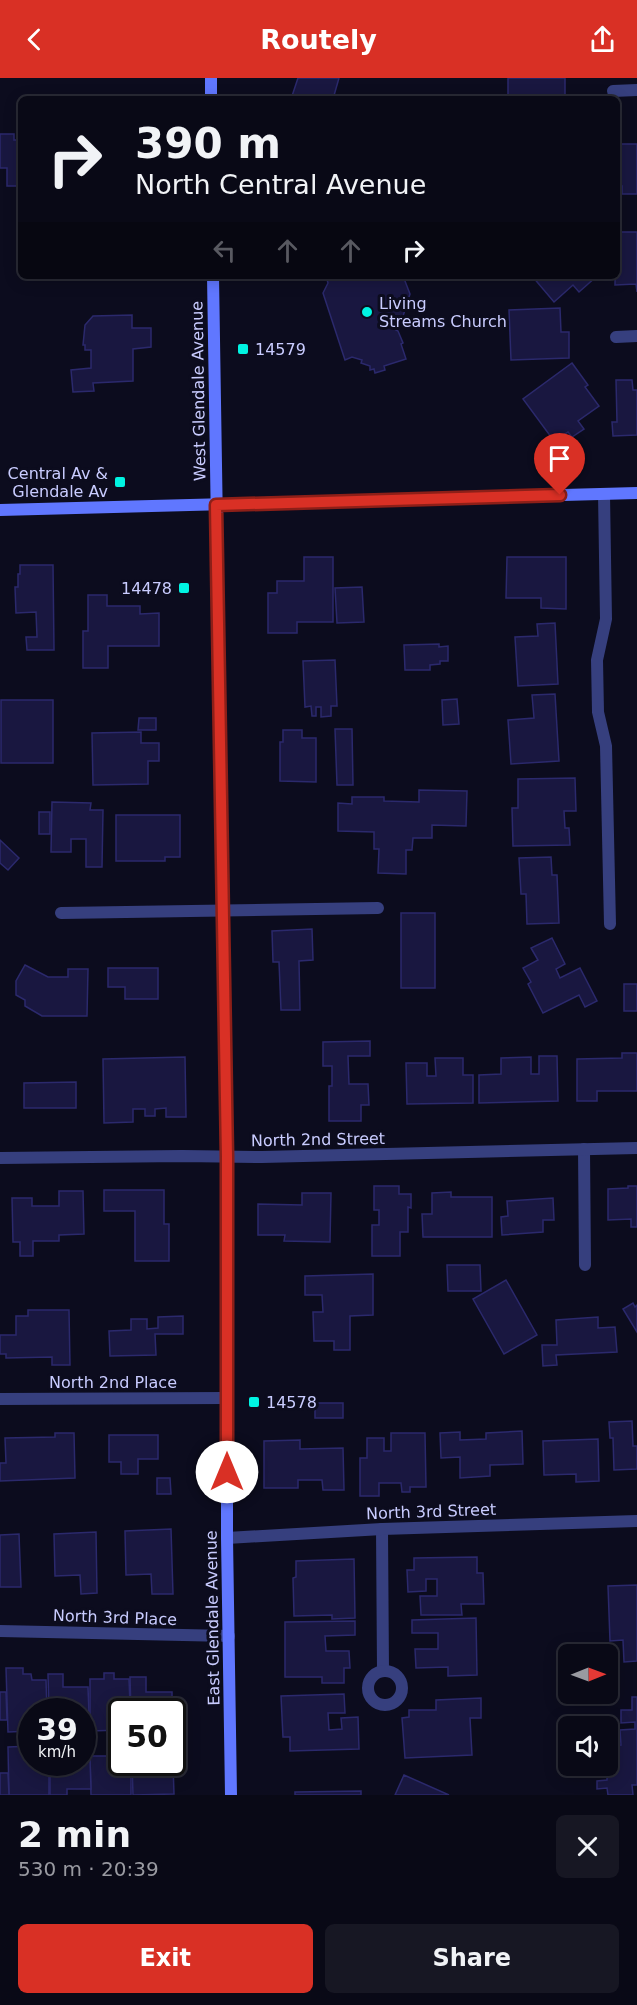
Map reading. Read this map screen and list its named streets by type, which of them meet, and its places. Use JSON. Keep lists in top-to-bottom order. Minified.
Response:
{"streets":{"main road":["West Glendale Avenue","East Glendale Avenue"],"street":["North 2nd Street","North 2nd Place","North 3rd Street","North 3rd Place"]},"crossings":[["West Glendale Avenue","East Glendale Avenue"],["North 2nd Street","East Glendale Avenue"],["North 2nd Place","East Glendale Avenue"],["North 3rd Street","East Glendale Avenue"],["North 3rd Place","East Glendale Avenue"]],"places":{"other":["Living Streams Church"],"transit":["14579","Central Av & Glendale Av","14478","14578"]},"north":"right","page":{"header":"Routely","turn":["390 m","North Central Avenue"],"speed":"39 km/h","limit":"50","heading":["2 min","530 m · 20:39"],"buttons":["Exit","Share"]}}
